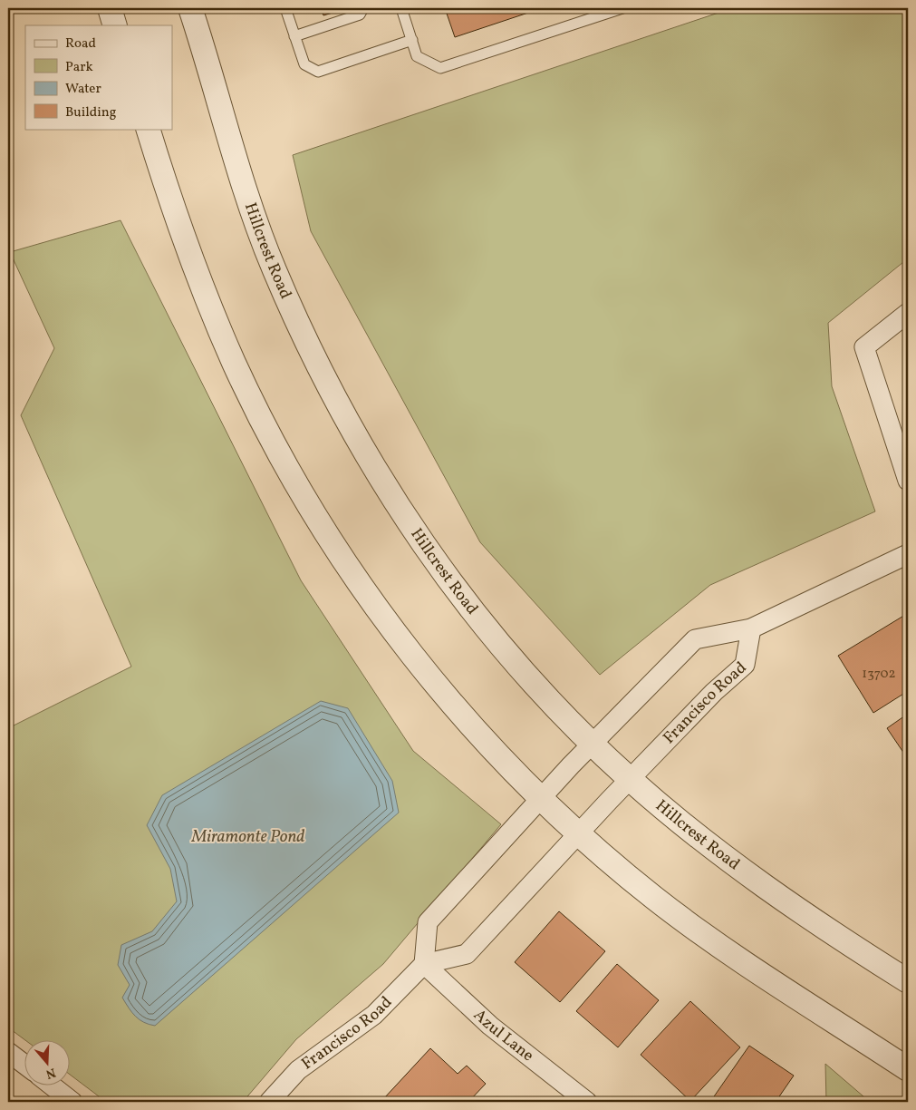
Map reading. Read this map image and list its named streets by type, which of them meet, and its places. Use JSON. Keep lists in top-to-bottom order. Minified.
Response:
{"streets":{"street":["Hillcrest Road","Francisco Road","Azul Lane"]},"crossings":[["Hillcrest Road","Francisco Road"],["Francisco Road","Azul Lane"]],"water":["Miramonte Pond"],"house_numbers":["13702"],"legend":["Road","Park","Water","Building"],"north":"bottom"}
